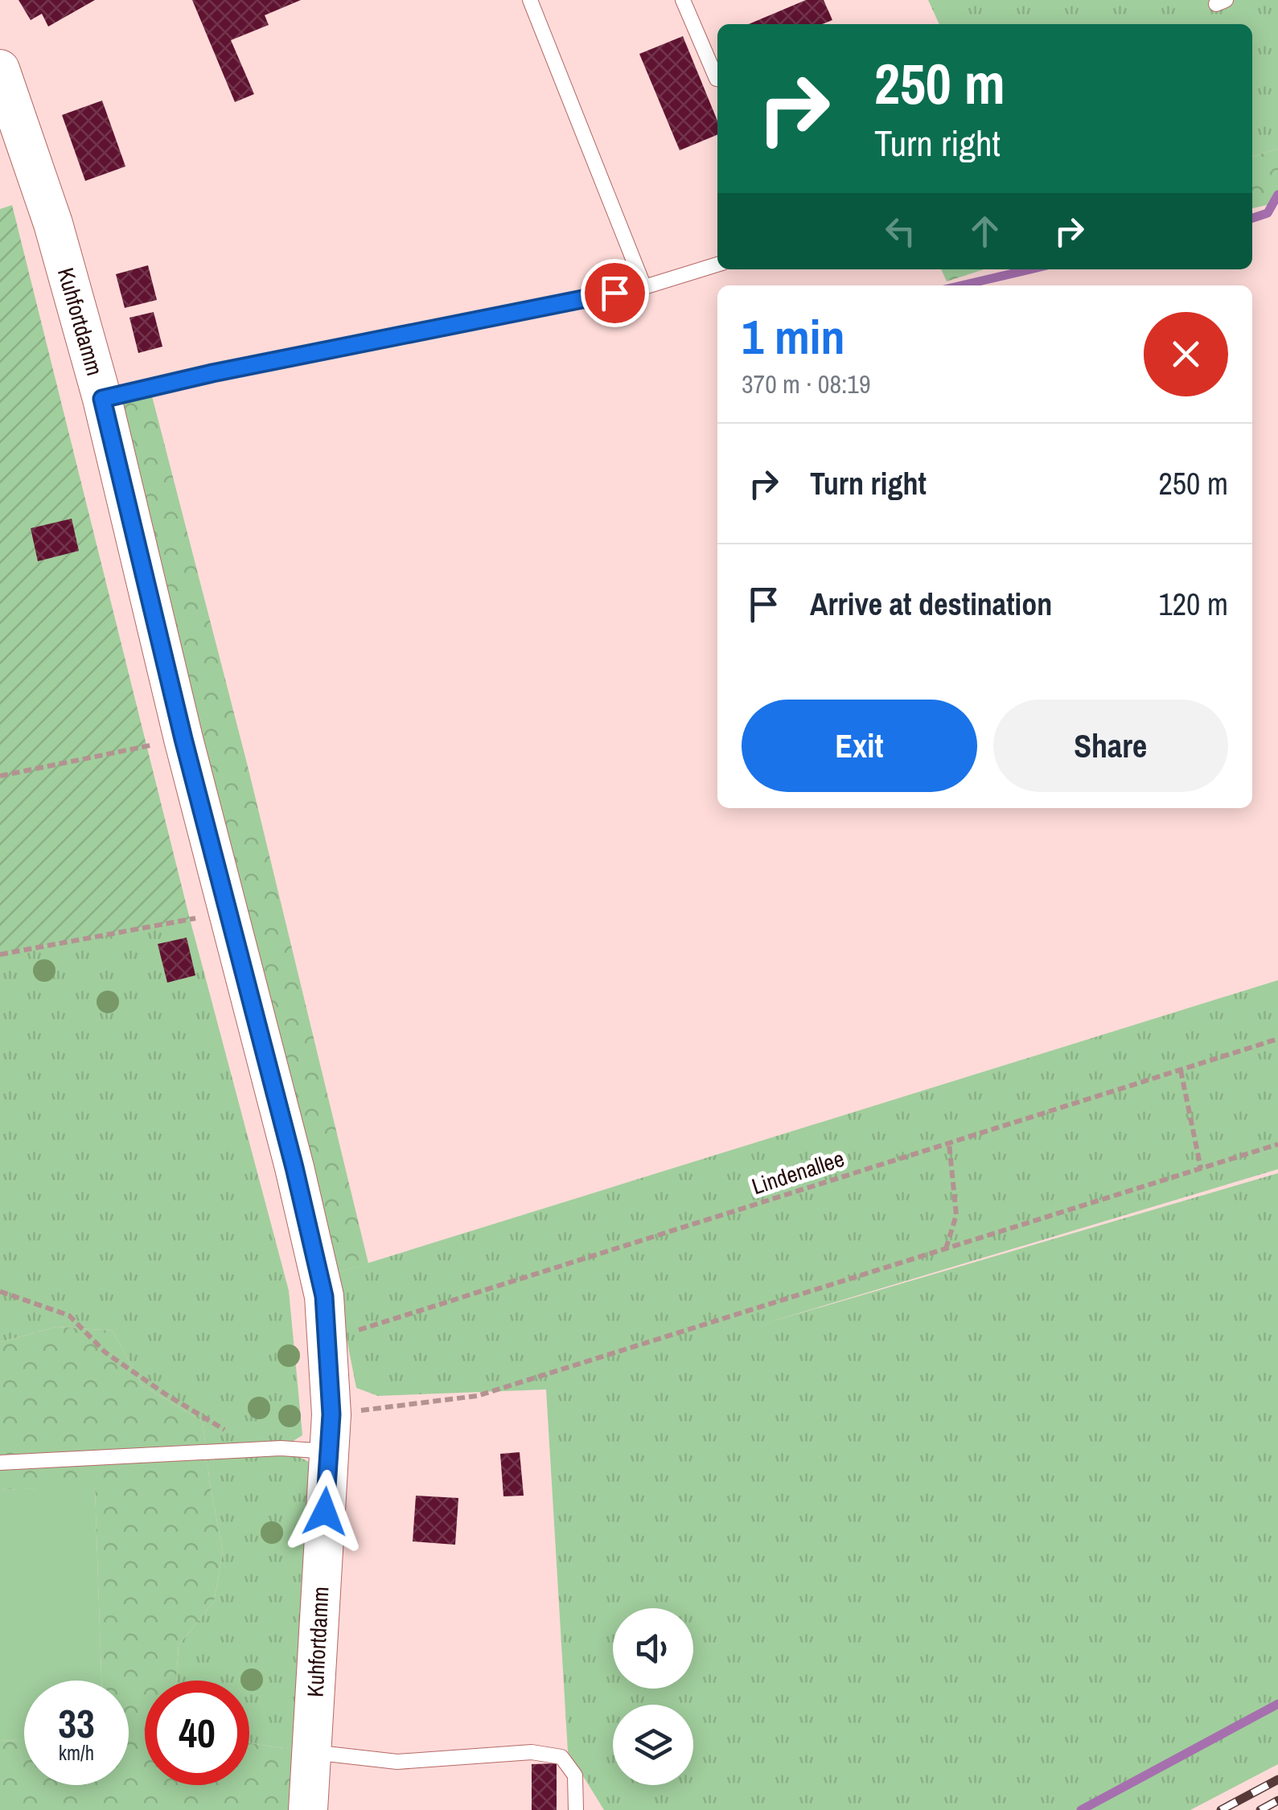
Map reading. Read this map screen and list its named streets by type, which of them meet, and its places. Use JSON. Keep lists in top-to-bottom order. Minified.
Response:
{"streets":{"street":["Kuhfortdamm"],"path":["Lindenallee"]},"crossings":[["Kuhfortdamm","Lindenallee"]],"page":{"turn":["250 m","Turn right"],"heading":["1 min","370 m · 08:19"],"list":[{"name":"Turn right","value":"250 m"},{"name":"Arrive at destination","value":"120 m"}],"buttons":["Exit","Share"],"speed":"33 km/h","limit":"40"}}
